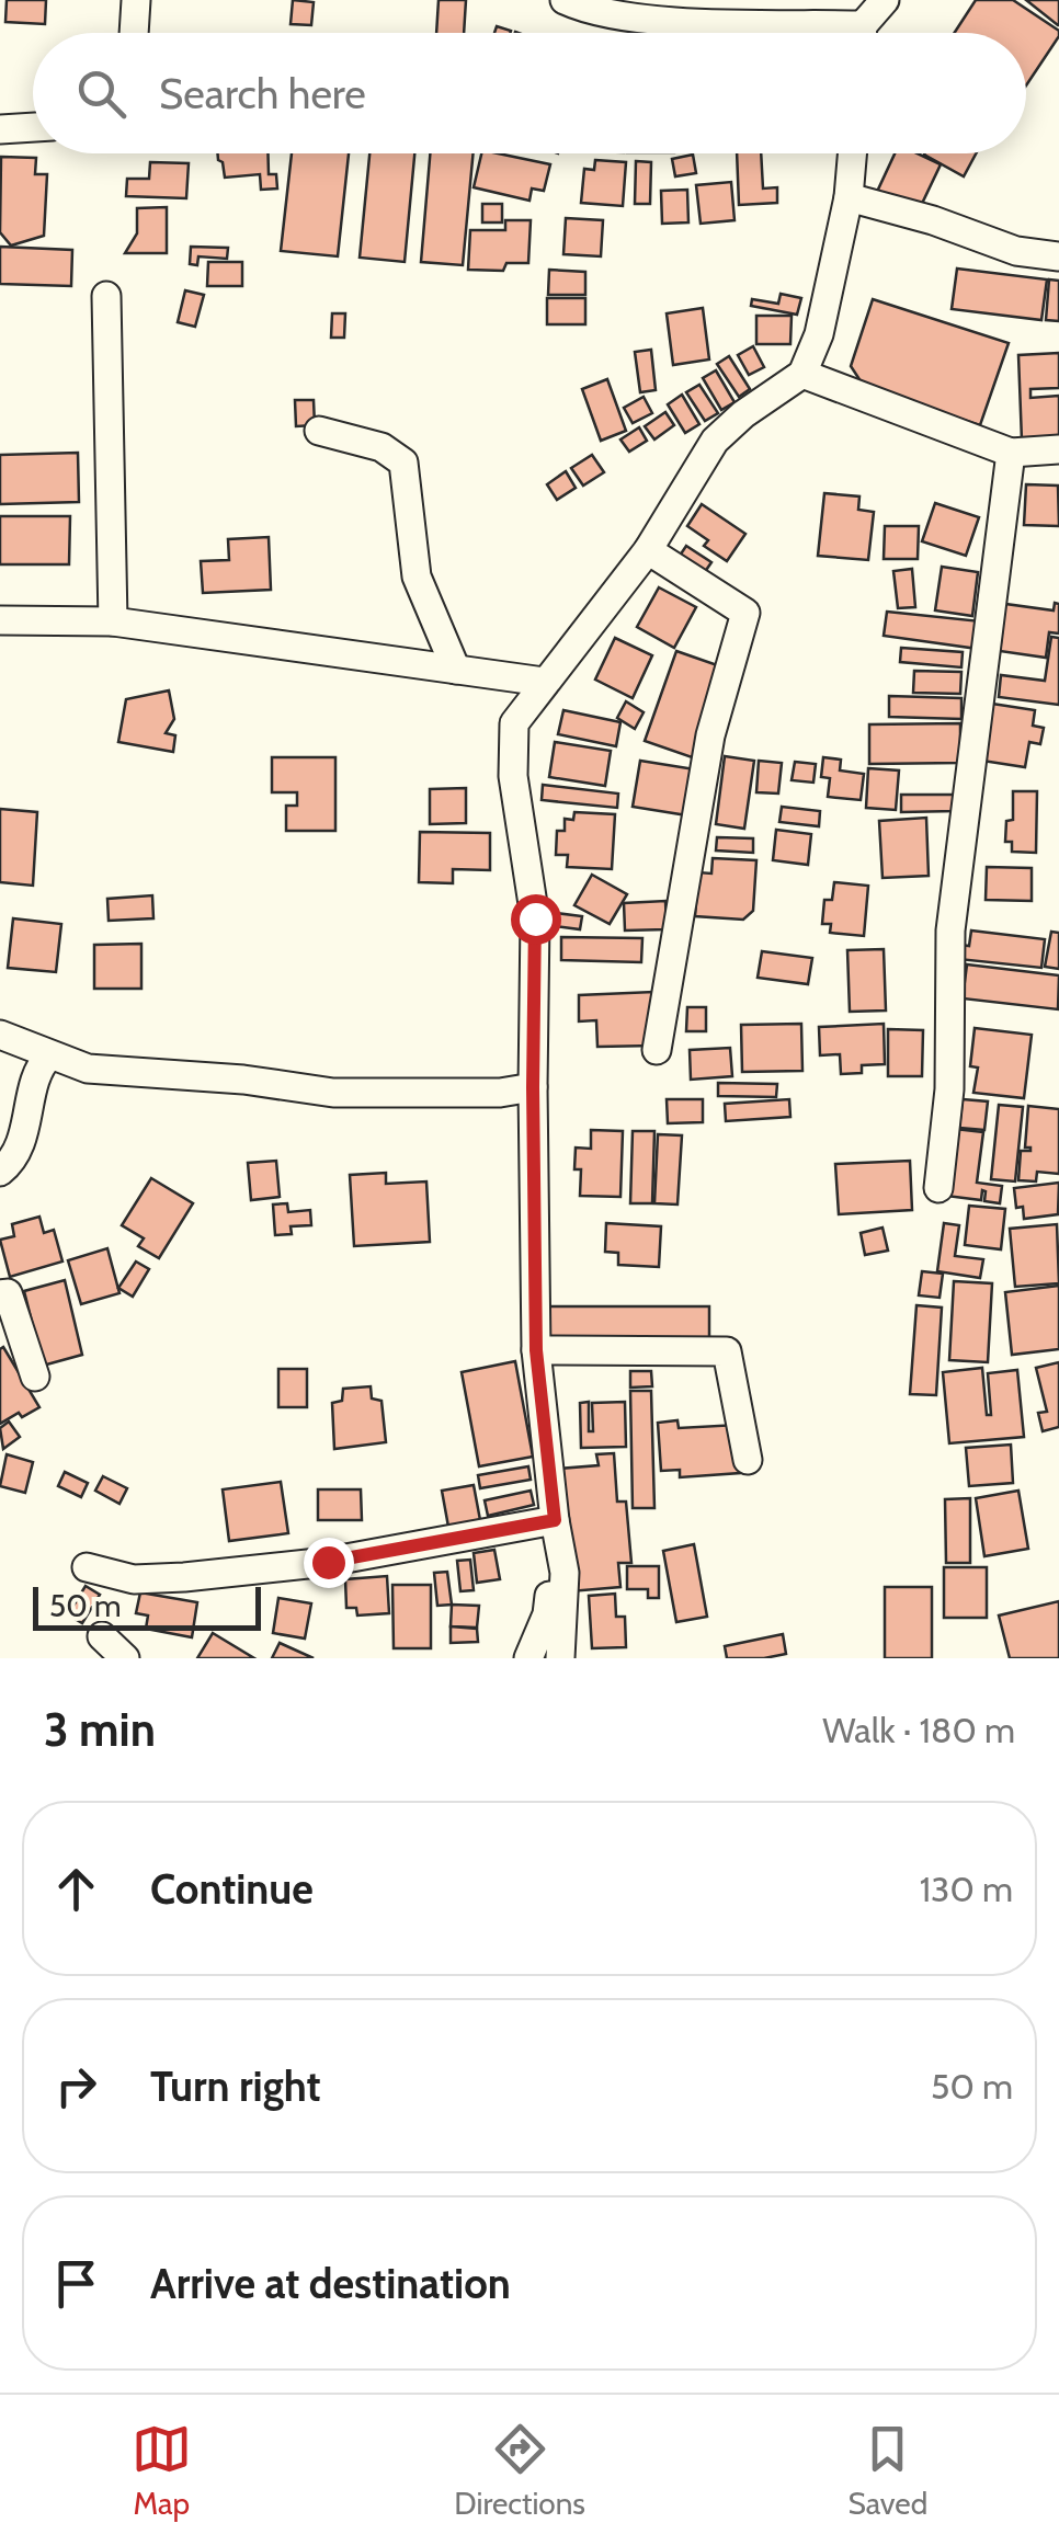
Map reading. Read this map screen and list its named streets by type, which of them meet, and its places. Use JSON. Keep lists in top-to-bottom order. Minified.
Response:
{"scale_bar":"50 m","page":{"search":"Search here","scale":"50 m","heading":["3 min","Walk · 180 m"],"list":[["Continue","130 m"],["Turn right","50 m"],"Arrive at destination"],"nav":["Map","Directions","Saved"]}}
